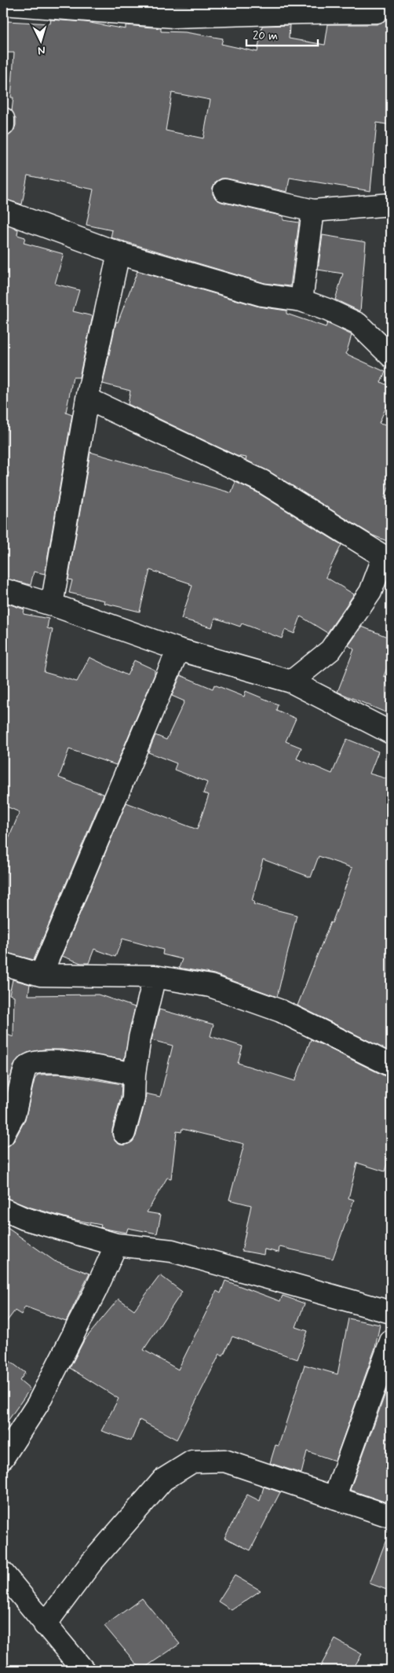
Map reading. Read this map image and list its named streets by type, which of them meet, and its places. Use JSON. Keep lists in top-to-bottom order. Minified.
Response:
{"scale_bar":"20 m","north":"bottom"}
